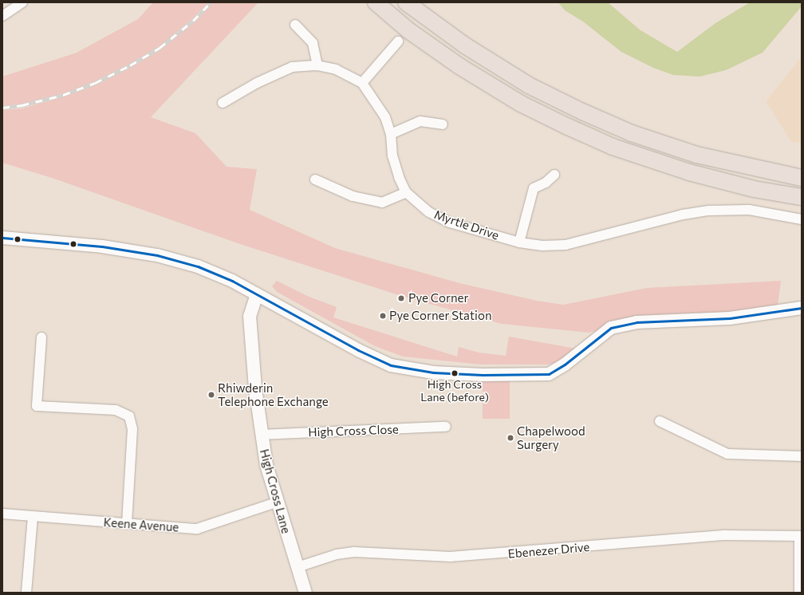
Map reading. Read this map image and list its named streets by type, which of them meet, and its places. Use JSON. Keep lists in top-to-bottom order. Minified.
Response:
{"streets":{"street":["Myrtle Drive","High Cross Close","High Cross Lane","Keene Avenue","Ebenezer Drive"]},"crossings":[["High Cross Close","High Cross Lane"],["High Cross Lane","Keene Avenue"],["High Cross Lane","Ebenezer Drive"]],"places":["Pye Corner","Pye Corner Station","High Cross Lane (before)","Rhiwderin Telephone Exchange","Chapelwood Surgery"]}
